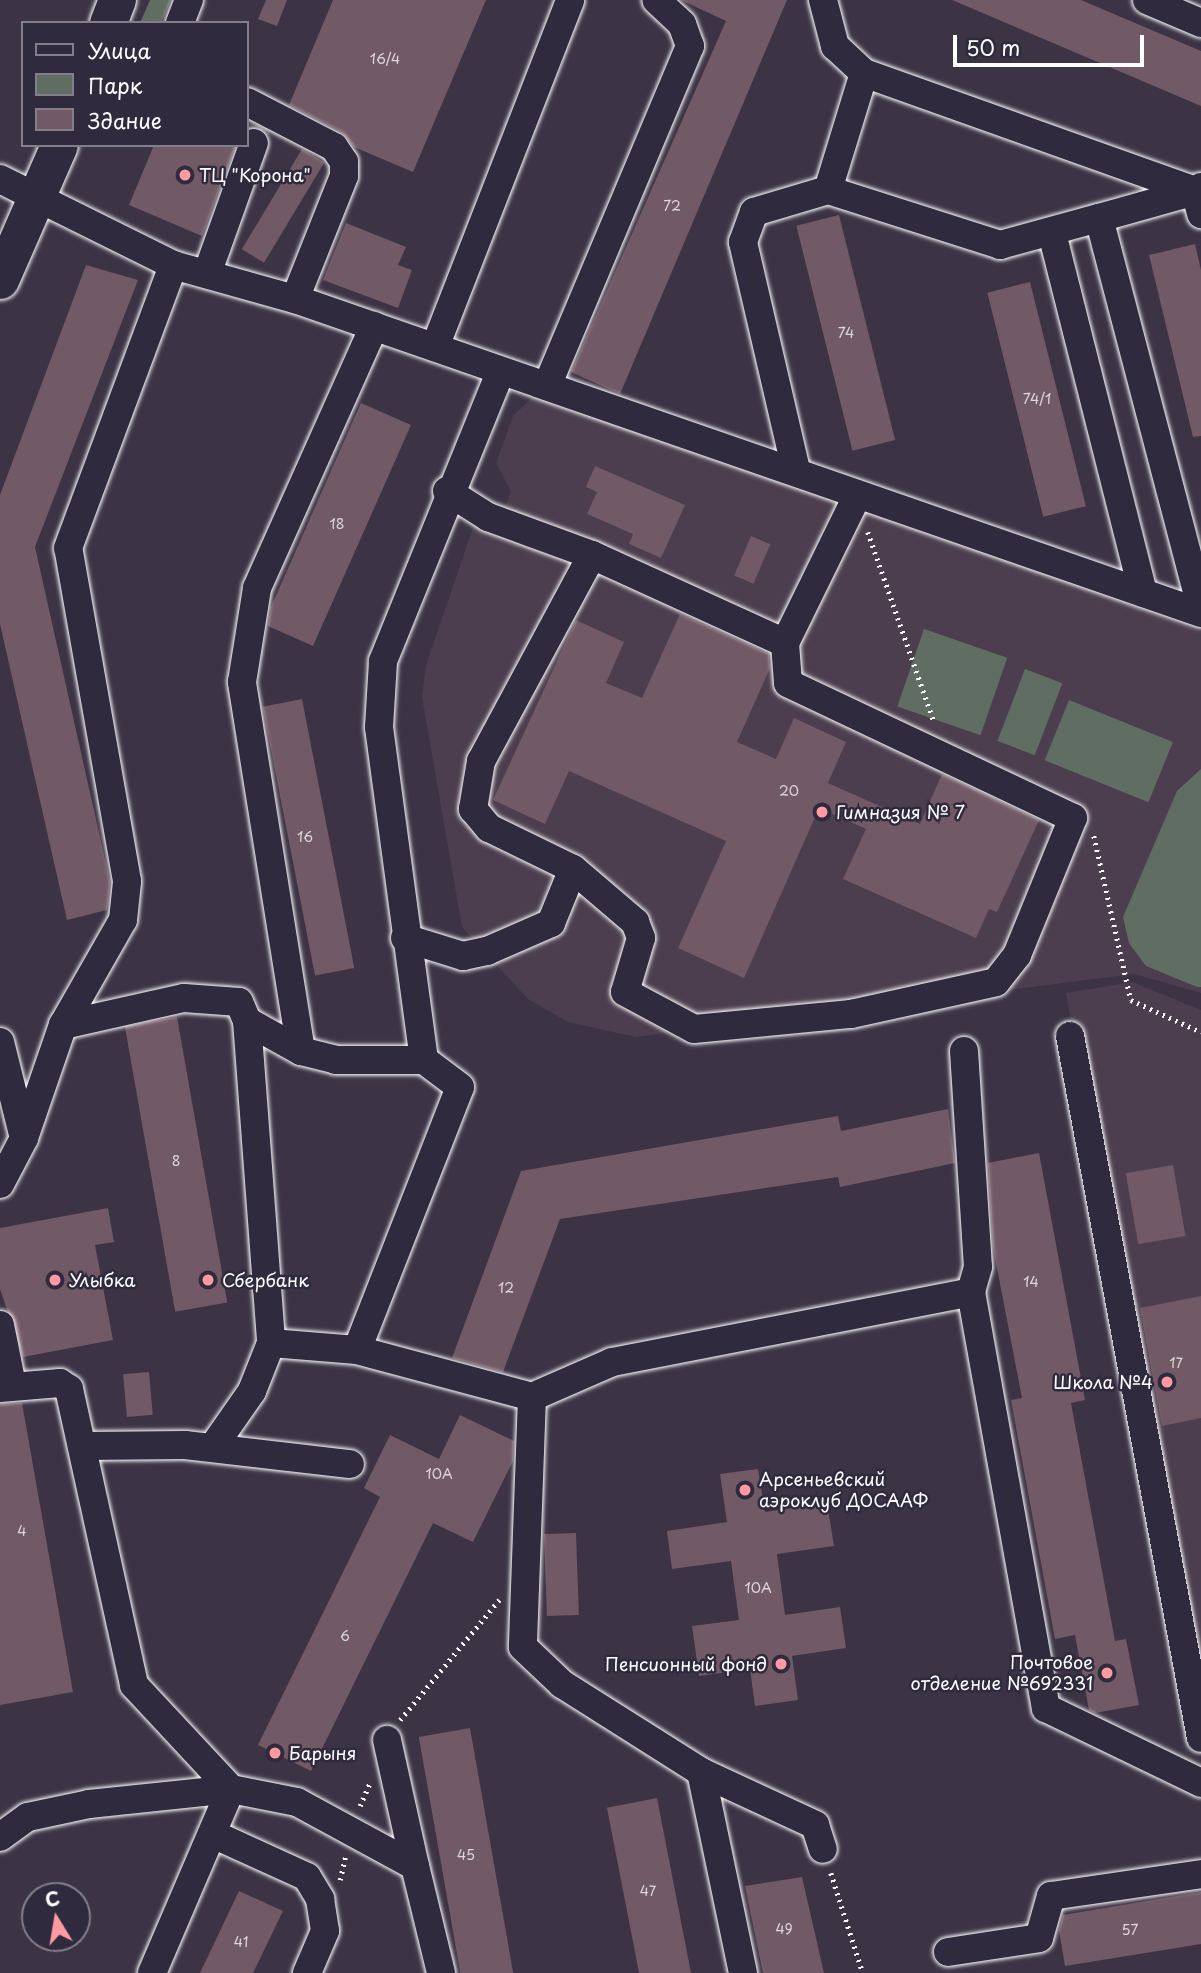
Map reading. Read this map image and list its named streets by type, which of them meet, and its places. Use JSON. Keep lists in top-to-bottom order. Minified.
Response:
{"places":["ТЦ \"Корона\"","Гимназия № 7","Улыбка","Сбербанк","Школа №4","Арсеньевский аэроклуб ДОСААФ","Пенсионный фонд","Почтовое отделение №692331","Барыня"],"house_numbers":["16/4","72","74","74/1","18","20","16","8","14","12","17","10А","4","10А","6","45","47","49","57","41"],"legend":["Улица","Парк","Здание"],"scale_bar":"50 m","north":"top"}
